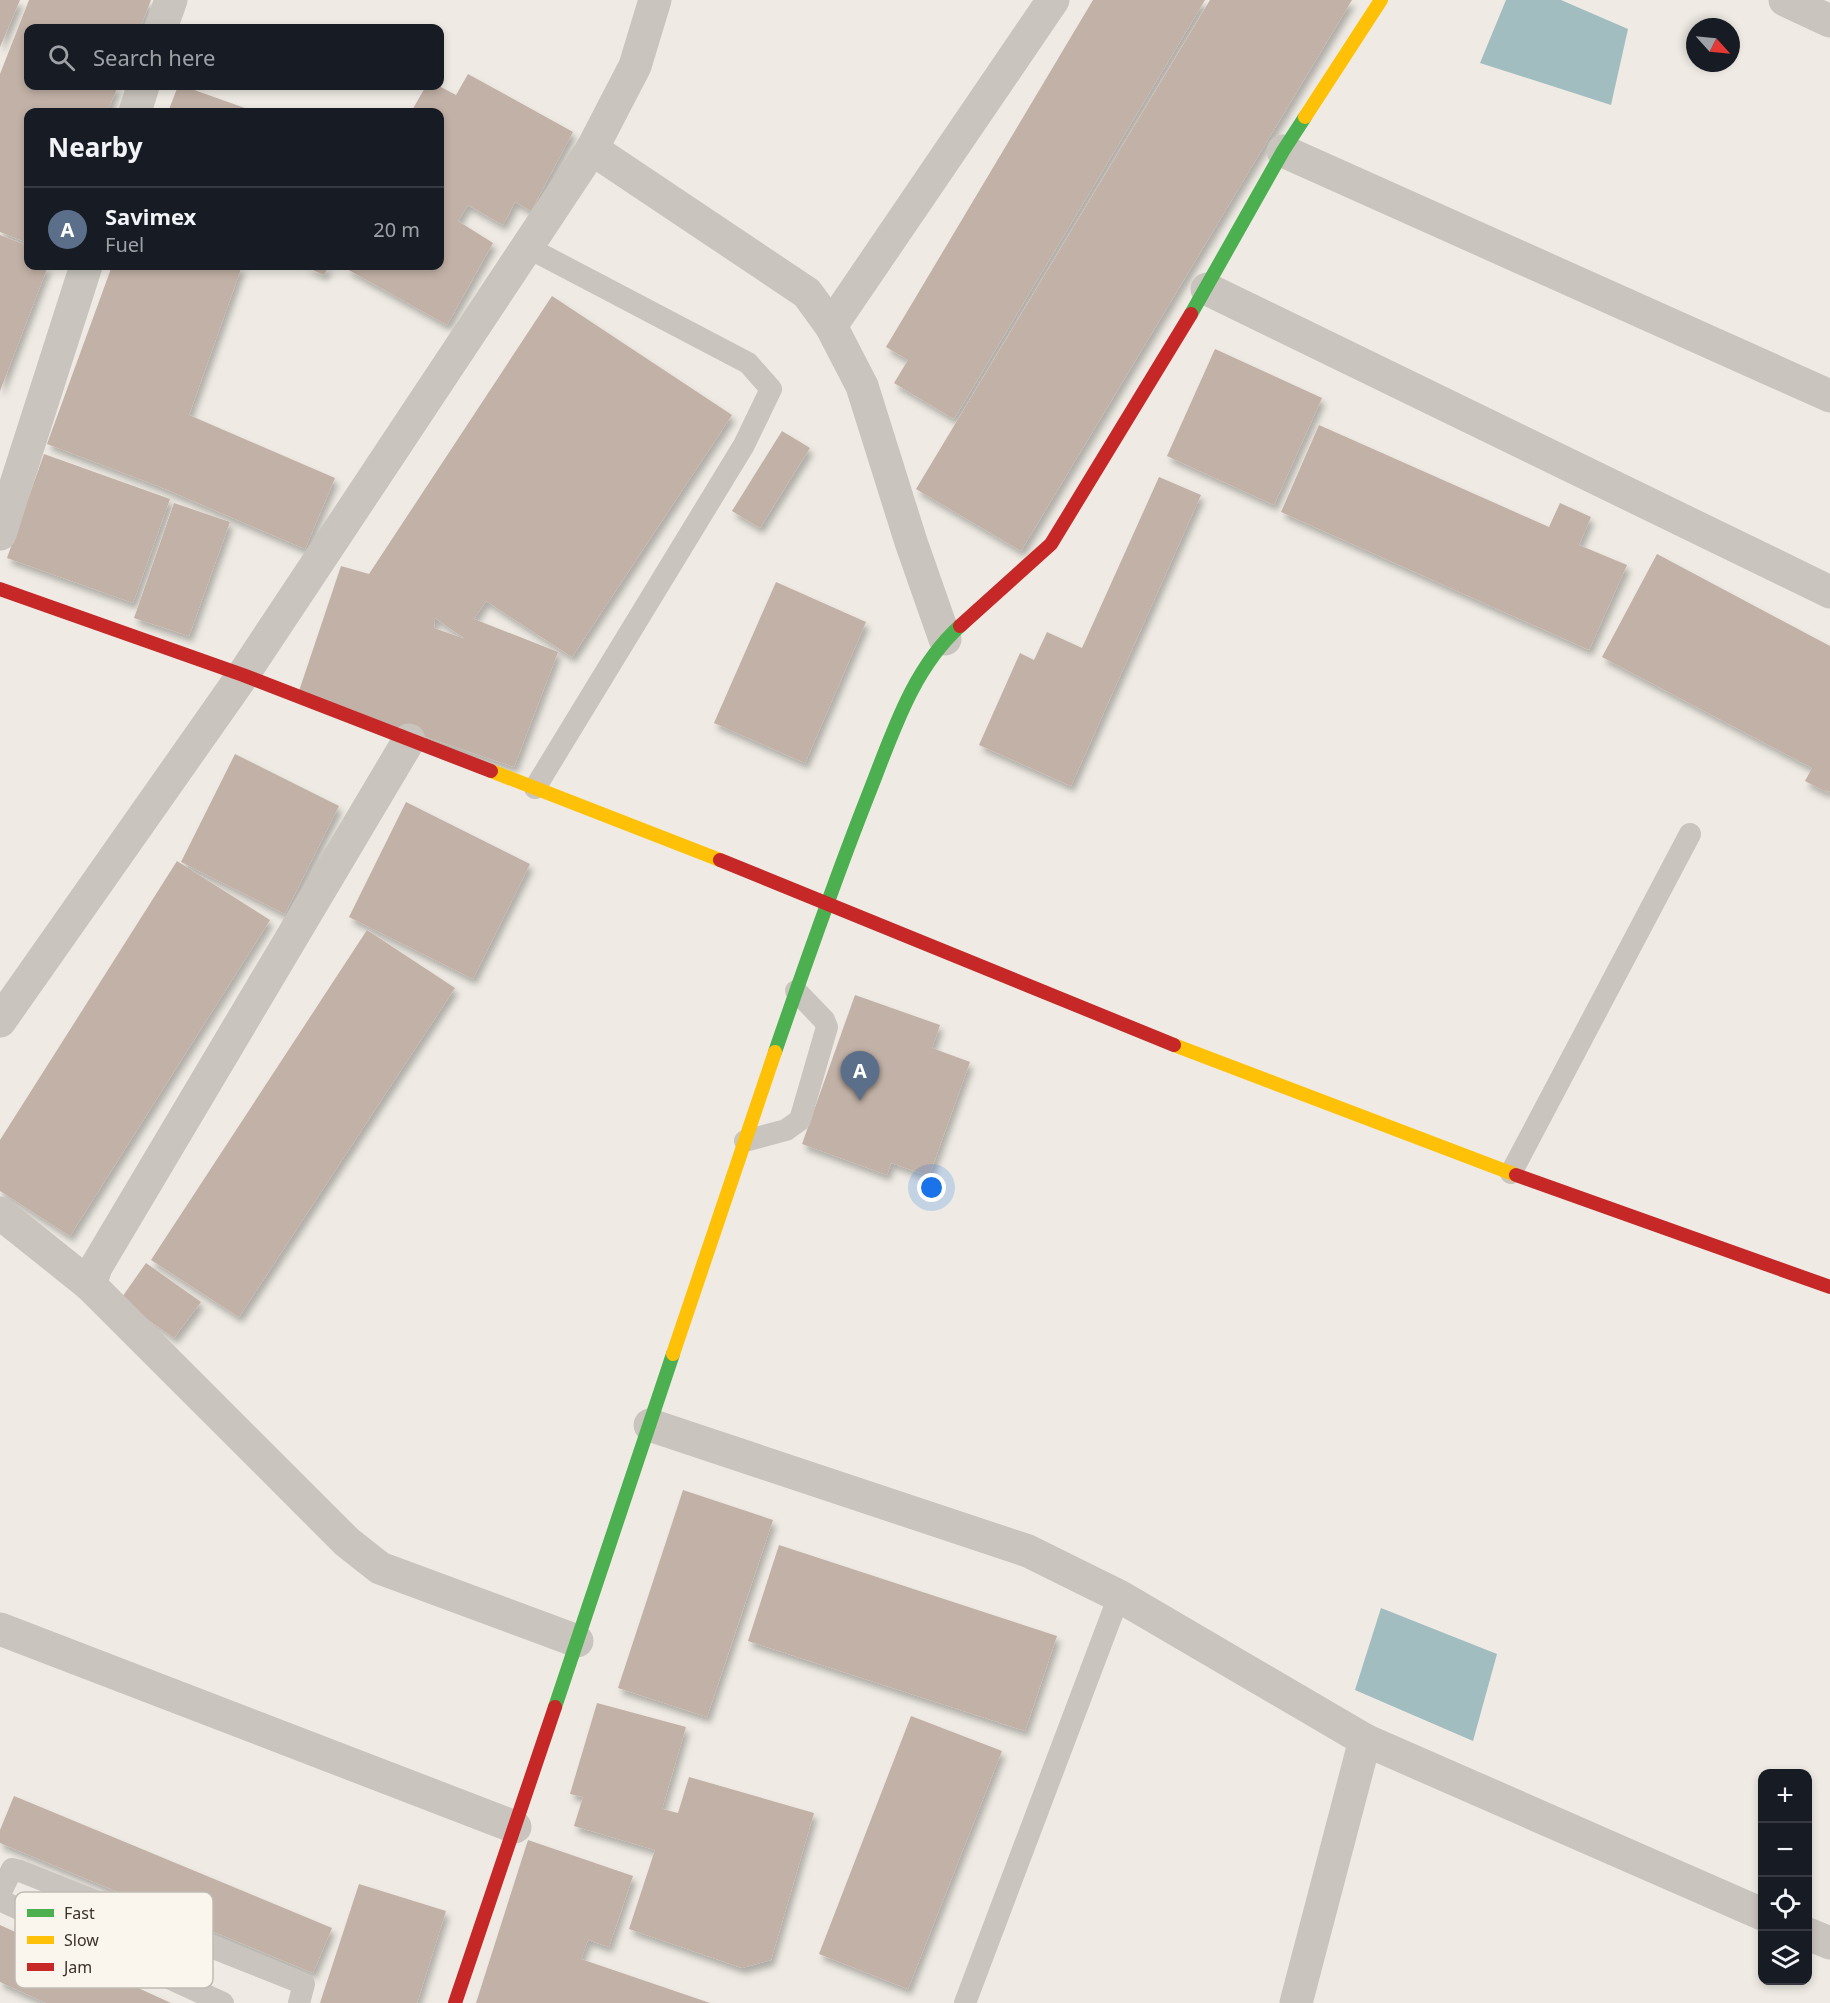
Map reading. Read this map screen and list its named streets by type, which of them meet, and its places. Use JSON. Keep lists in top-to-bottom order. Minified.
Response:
{"legend":["Fast","Slow","Jam"],"north":"bottom right","page":{"search":"Search here","heading":"Nearby","list":[{"mark":"A","name":"Savimex","note":"Fuel","value":"20 m"}],"pins":"A","map_buttons":["+","−"]}}
